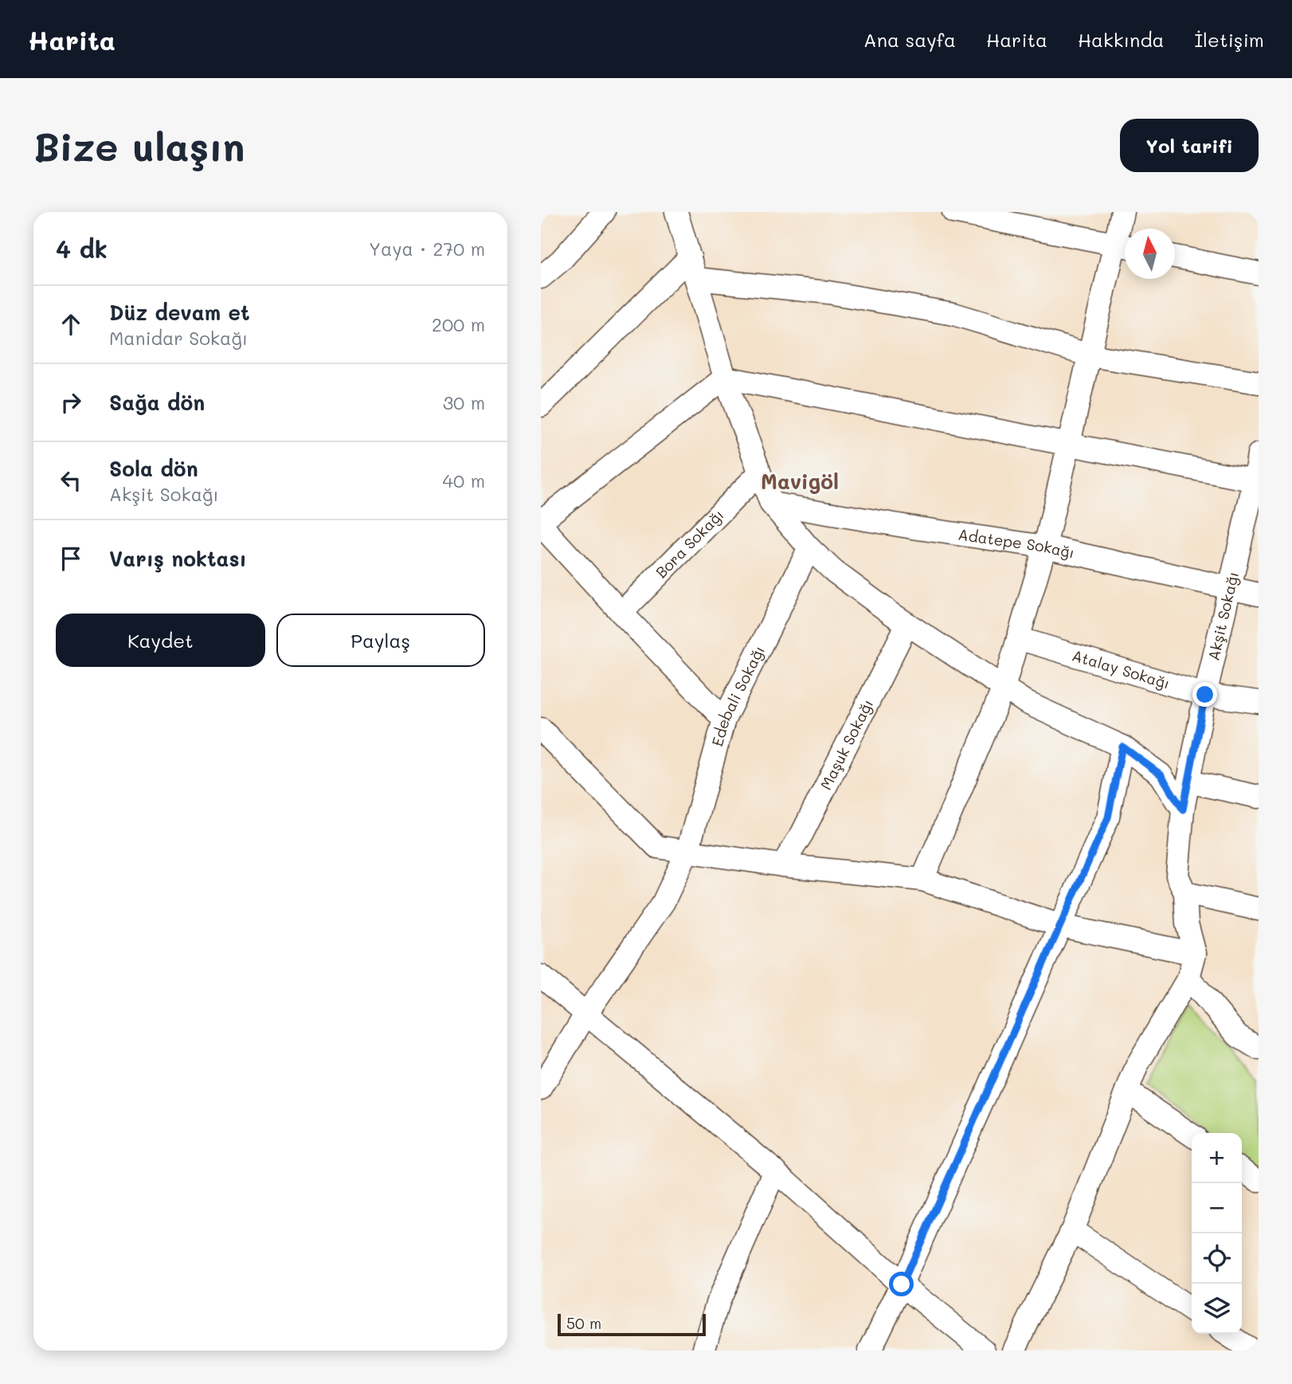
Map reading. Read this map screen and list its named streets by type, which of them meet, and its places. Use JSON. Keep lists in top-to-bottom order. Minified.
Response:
{"streets":{"street":["Bora Sokağı","Adatepe Sokağı","Akşit Sokağı","Atalay Sokağı","Edebali Sokağı","Maşuk Sokağı"]},"crossings":[["Adatepe Sokağı","Akşit Sokağı"],["Akşit Sokağı","Atalay Sokağı"]],"districts":["Mavigöl"],"scale_bar":"50 m","north":"top","page":{"header":"Harita","nav":["Ana sayfa","Harita","Hakkında","İletişim"],"buttons":["Yol tarifi",["Kaydet","Paylaş"]],"title":"Bize ulaşın","heading":["4 dk","Yaya · 270 m"],"list":[["Düz devam et","Manidar Sokağı","200 m"],["Sağa dön","30 m"],["Sola dön","Akşit Sokağı","40 m"],"Varış noktası"],"map_buttons":["+","−"],"scale":"50 m"}}
